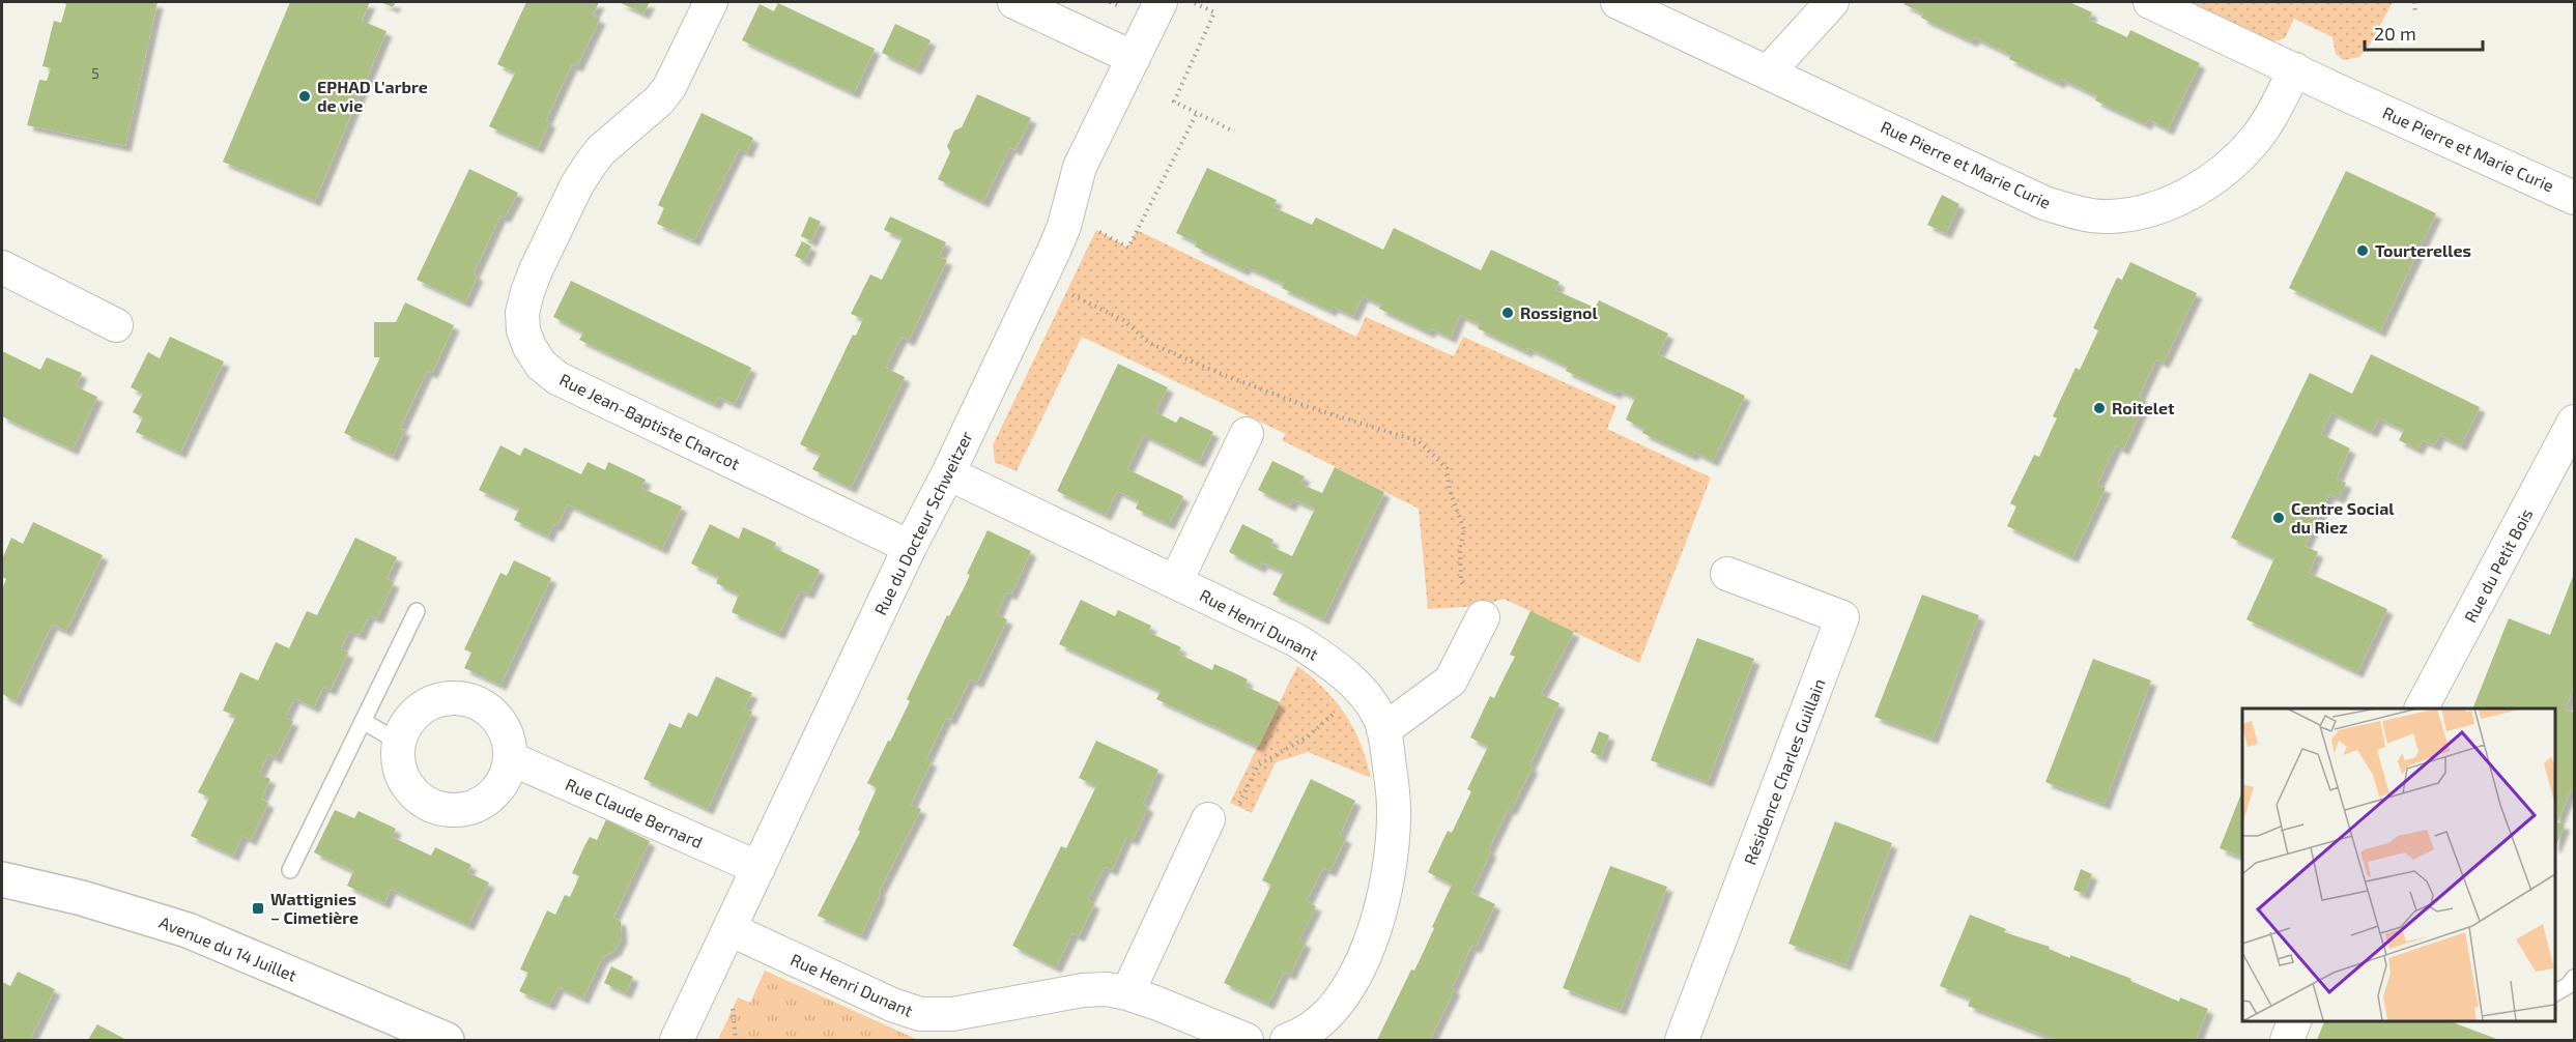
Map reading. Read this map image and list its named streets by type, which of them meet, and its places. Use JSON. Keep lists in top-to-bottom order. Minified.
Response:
{"streets":{"street":["Rue Pierre et Marie Curie","Rue Jean-Baptiste Charcot","Rue du Docteur Schweitzer","Rue du Petit Bois","Rue Henri Dunant","Résidence Charles Guillain","Rue Claude Bernard","Avenue du 14 Juillet"]},"crossings":[["Rue Jean-Baptiste Charcot","Rue du Docteur Schweitzer"],["Rue du Docteur Schweitzer","Rue Henri Dunant"],["Rue du Docteur Schweitzer","Rue Claude Bernard"]],"places":{"other":["EPHAD L'arbre de vie","Tourterelles","Rossignol","Roitelet","Centre Social du Riez"],"transit":["Wattignies – Cimetière"]},"house_numbers":["5"],"scale_bar":"20 m"}
